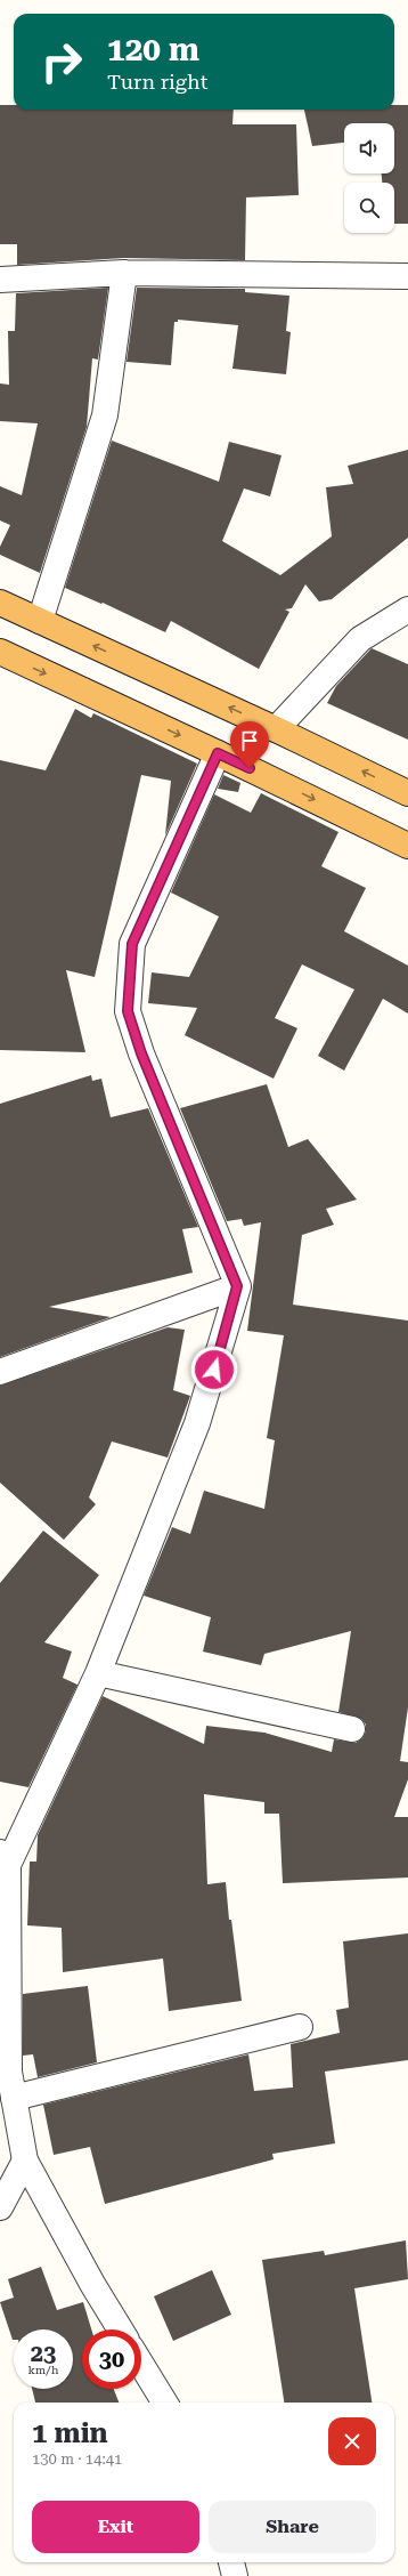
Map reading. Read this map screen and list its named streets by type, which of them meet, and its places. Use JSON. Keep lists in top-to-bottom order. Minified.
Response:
{"page":{"turn":["120 m","Turn right"],"speed":"23 km/h","limit":"30","heading":["1 min","130 m · 14:41"],"buttons":["Exit","Share"]}}
